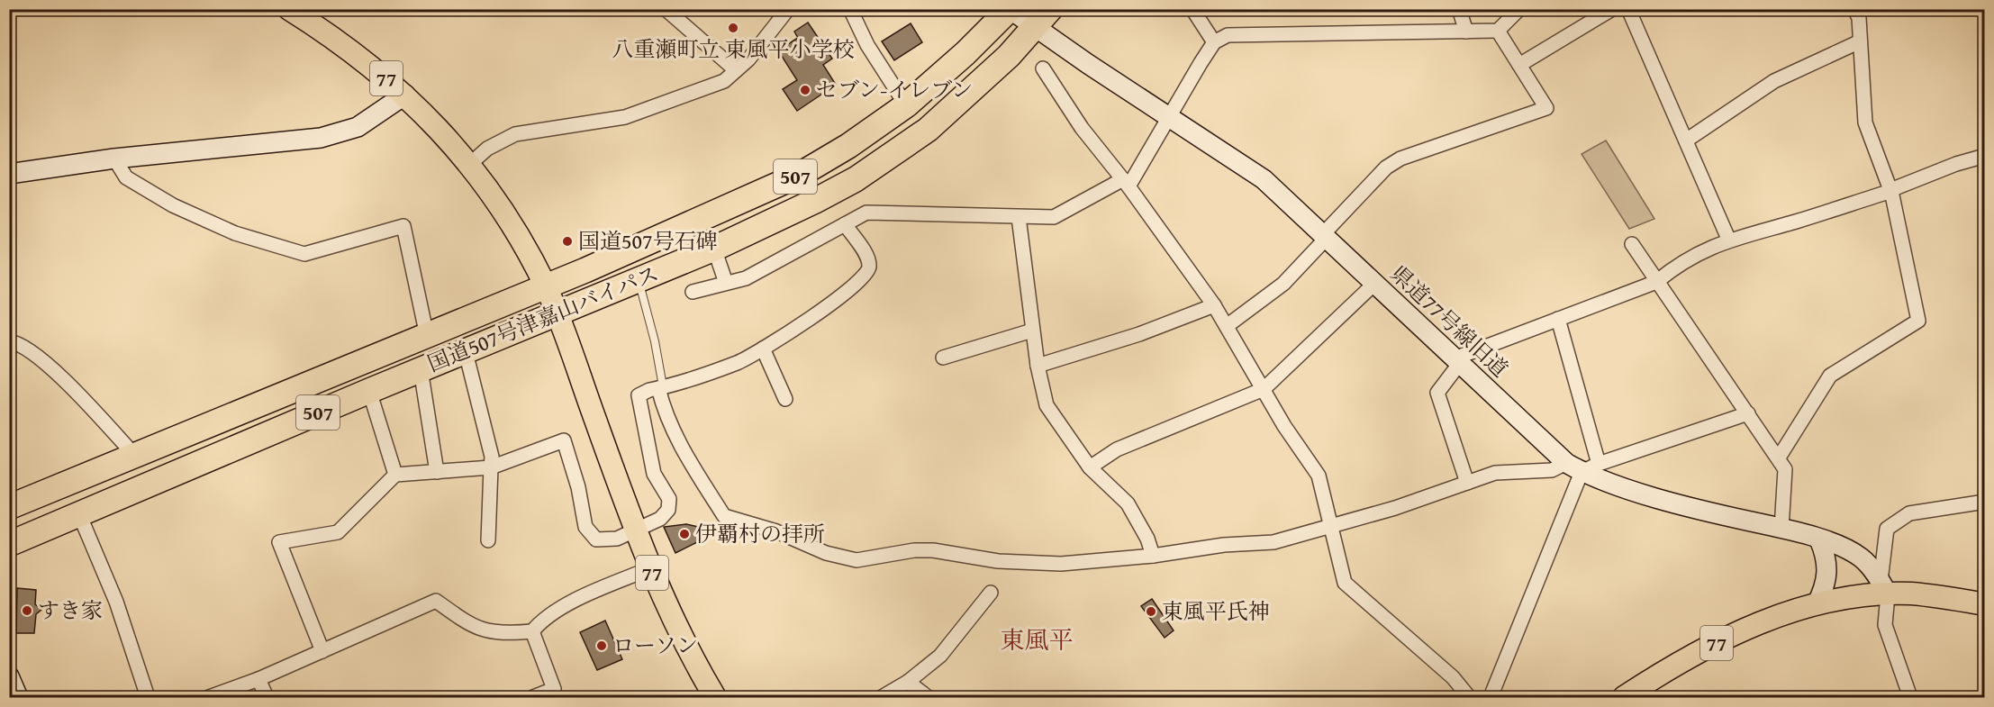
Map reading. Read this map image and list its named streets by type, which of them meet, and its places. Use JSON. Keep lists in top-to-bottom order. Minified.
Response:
{"streets":{"highway":["507","国道507号津嘉山バイパス"],"main road":["77"],"street":["県道77号線旧道"]},"crossings":[["77","国道507号津嘉山バイパス"],["77","県道77号線旧道"],["国道507号津嘉山バイパス","県道77号線旧道"]],"districts":["東風平"],"places":["八重瀬町立 東風平小学校","セブン-イレブン","国道507号石碑","伊覇村の拝所","すき家","東風平氏神","ローソン"]}
